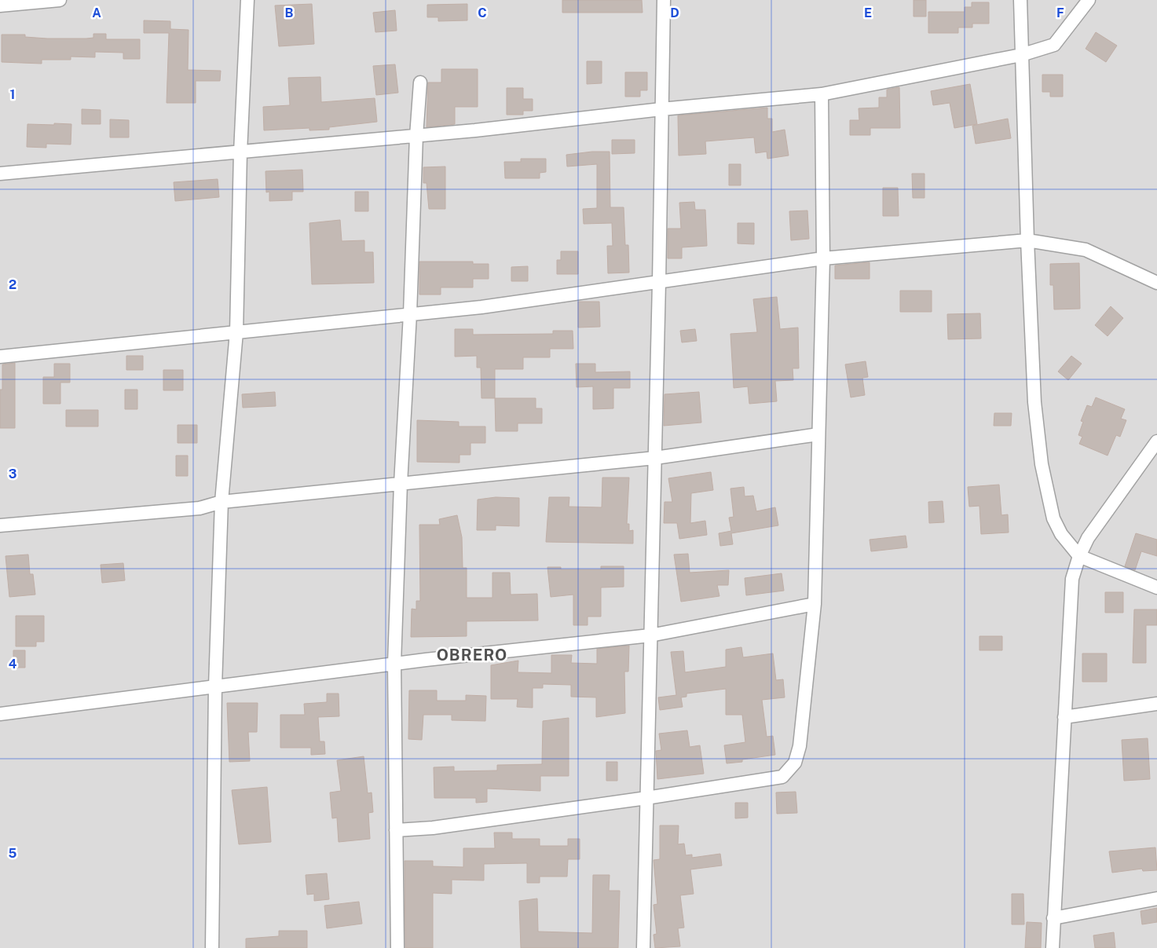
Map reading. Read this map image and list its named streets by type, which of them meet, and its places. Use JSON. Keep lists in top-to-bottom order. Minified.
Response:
{"districts":["OBRERO"],"grid":{"columns":["A","B","C","D","E","F"],"rows":["1","2","3","4","5"]}}
